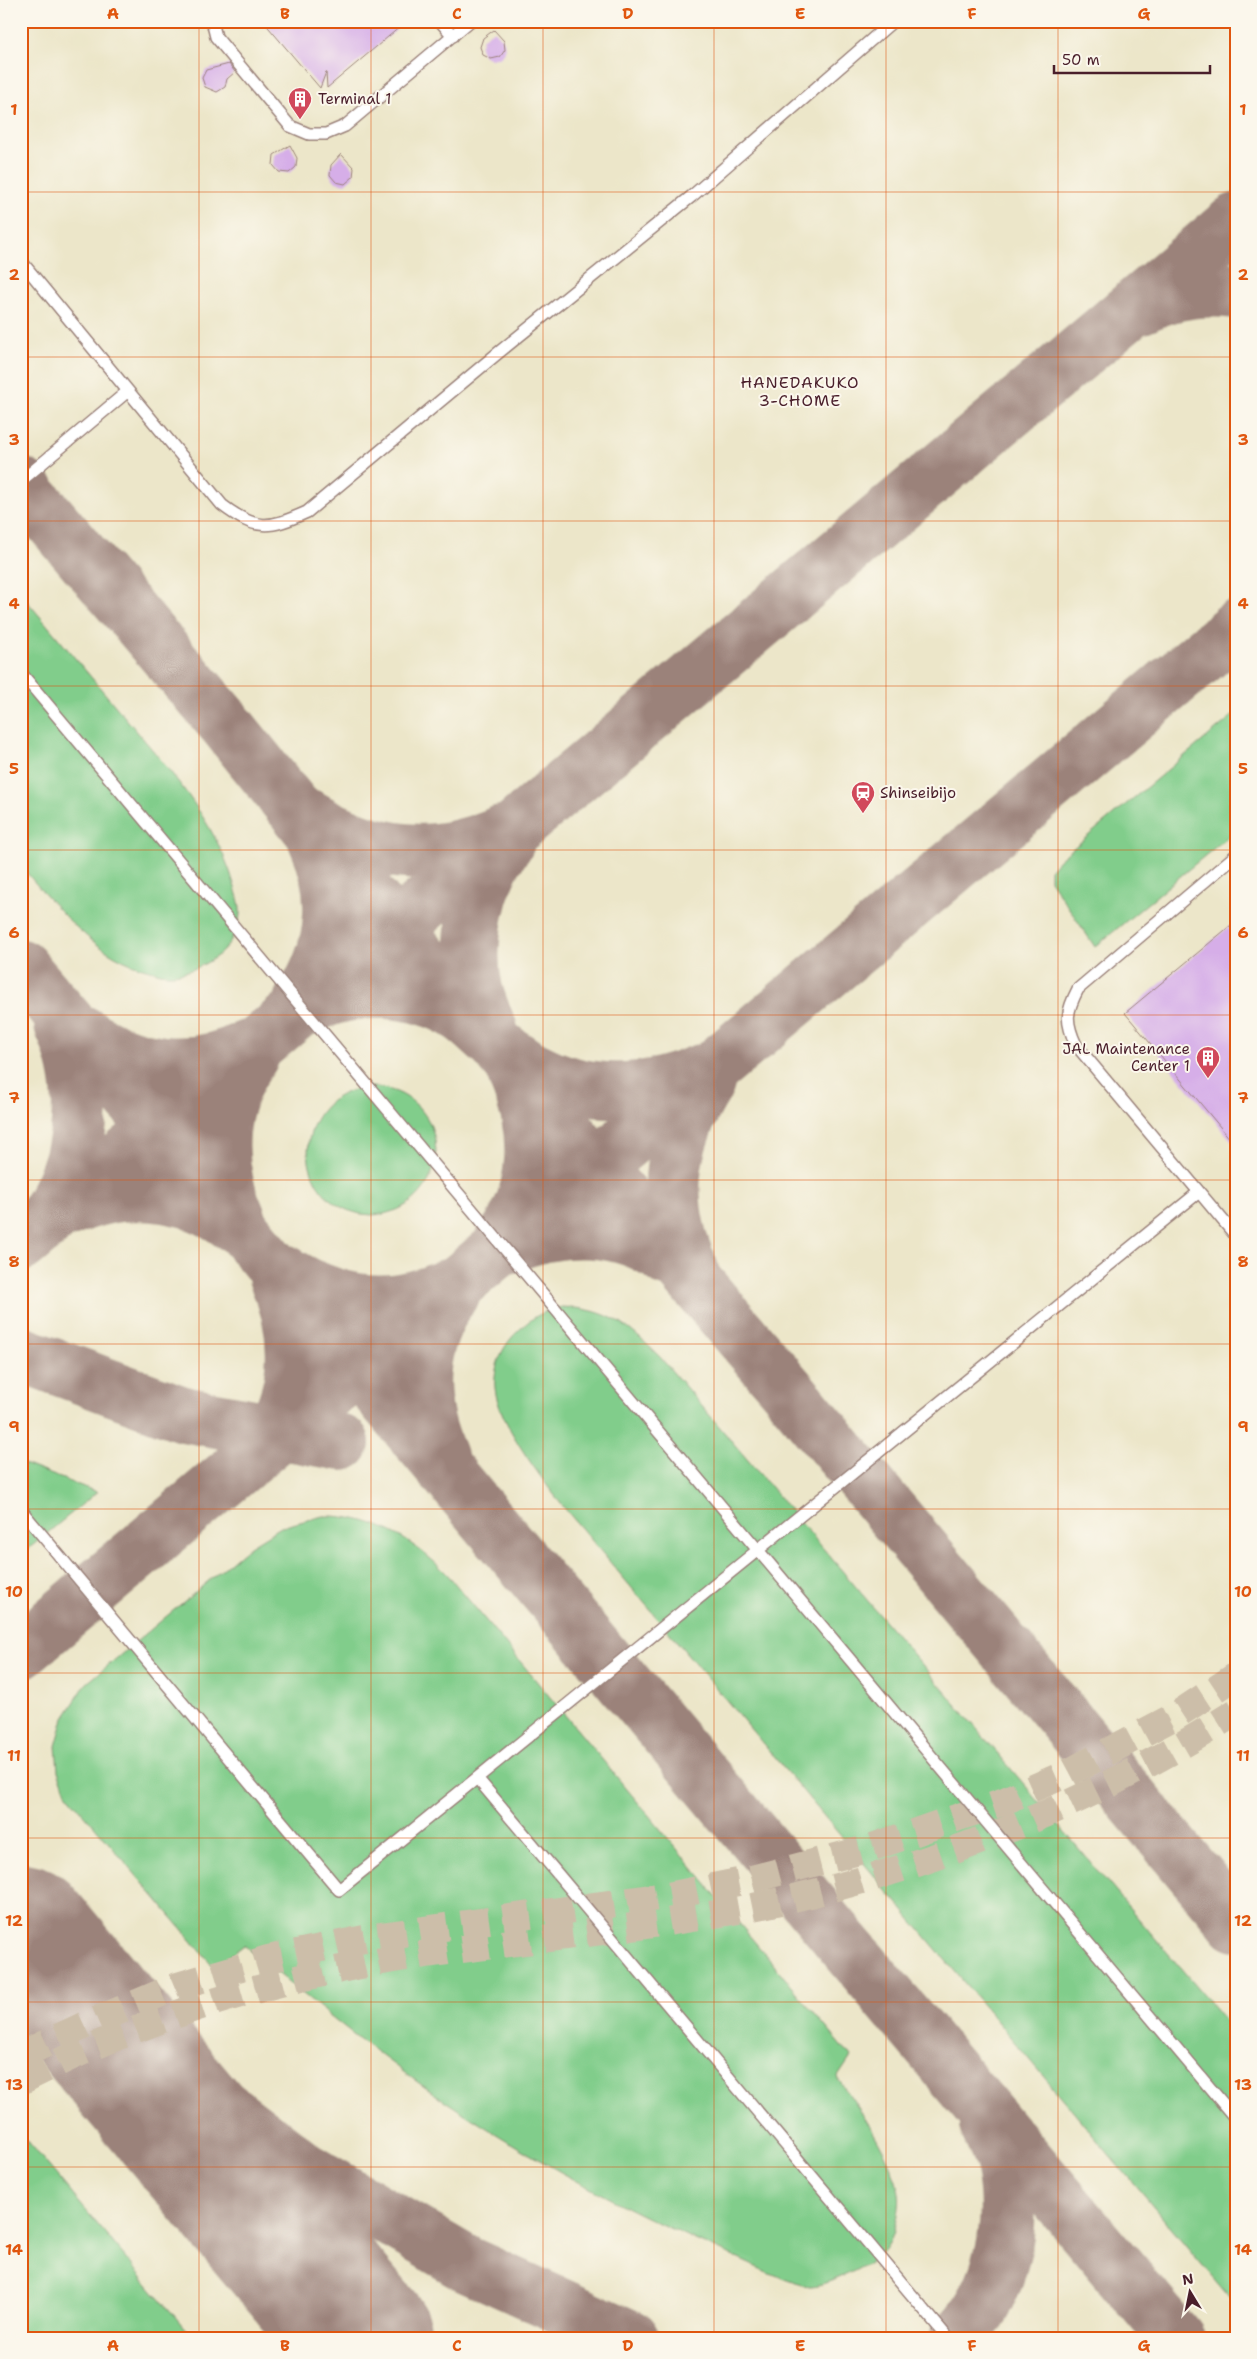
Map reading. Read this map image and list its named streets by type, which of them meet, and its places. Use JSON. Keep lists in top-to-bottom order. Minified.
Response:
{"districts":["HANEDAKUKO 3-CHOME"],"places":{"building":["Terminal 1","JAL Maintenance Center 1"],"station":["Shinseibijo"]},"scale_bar":"50 m","north":"top","grid":{"columns":["A","B","C","D","E","F","G"],"rows":["1","2","3","4","5","6","7","8","9","10","11","12","13","14"]}}
